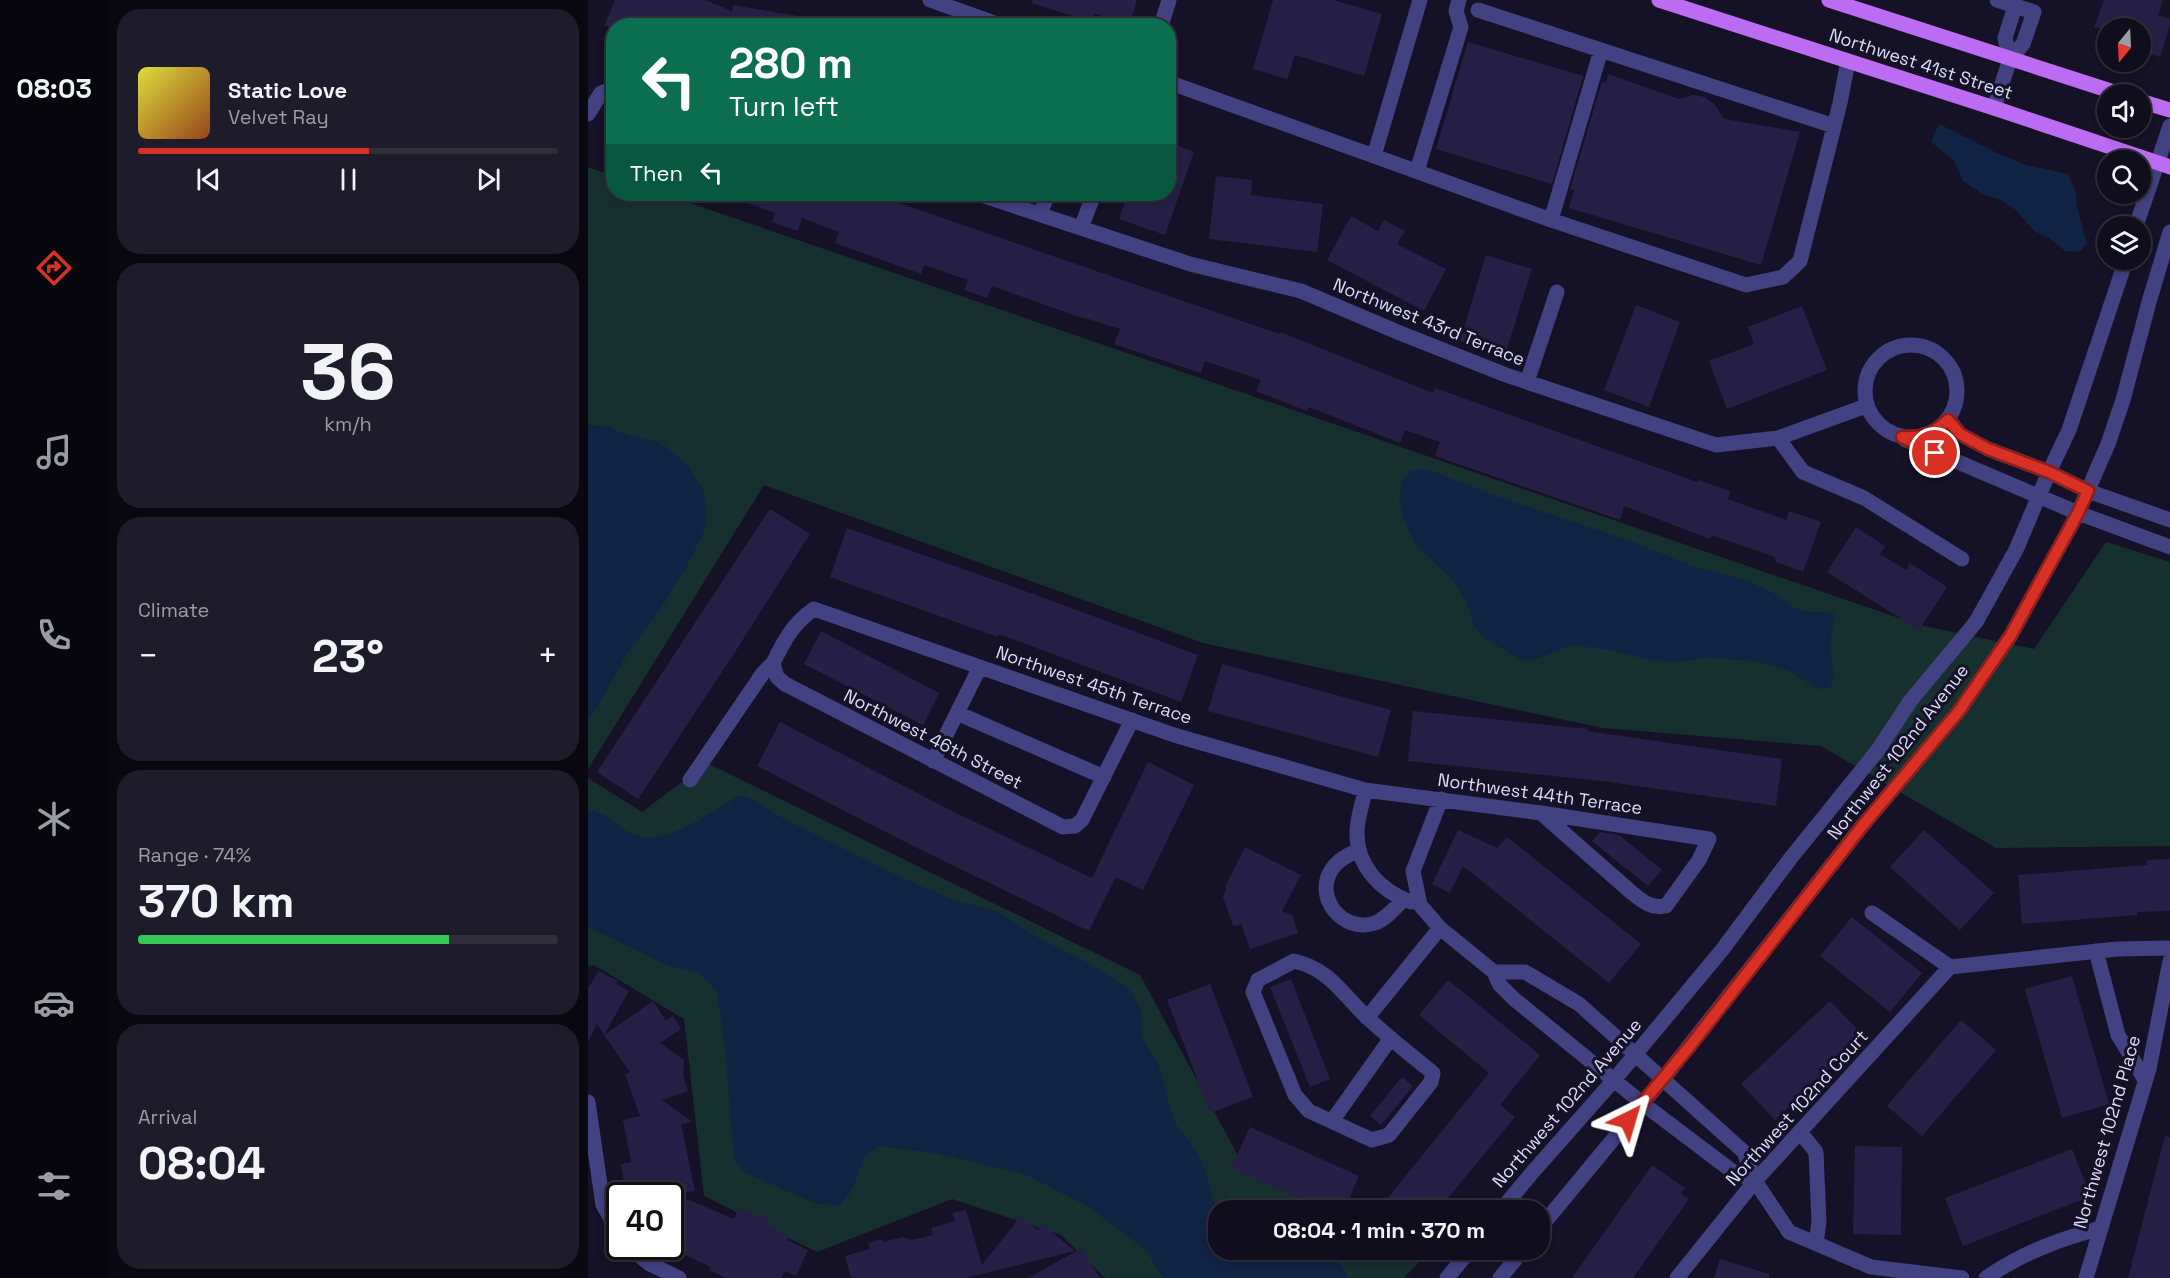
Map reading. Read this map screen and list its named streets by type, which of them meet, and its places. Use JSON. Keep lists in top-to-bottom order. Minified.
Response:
{"streets":{"main road":["Northwest 41st Street"],"street":["Northwest 43rd Terrace","Northwest 45th Terrace","Northwest 46th Street","Northwest 102nd Avenue","Northwest 44th Terrace","Northwest 102nd Court","Northwest 102nd Place"]},"crossings":[["Northwest 45th Terrace","Northwest 46th Street"],["Northwest 45th Terrace","Northwest 44th Terrace"]],"north":"bottom","page":{"tabs":"08:03","turn":["280 m","Turn left"],"song":["Static Love","Velvet Ray"],"then":"Then","tile":[["36","km/h"],"Climate",["Range · 74%","370 km"],["Arrival","08:04"]],"heat":["−","23°","+"],"limit":"40","trip":"08:04 · 1 min · 370 m"}}
